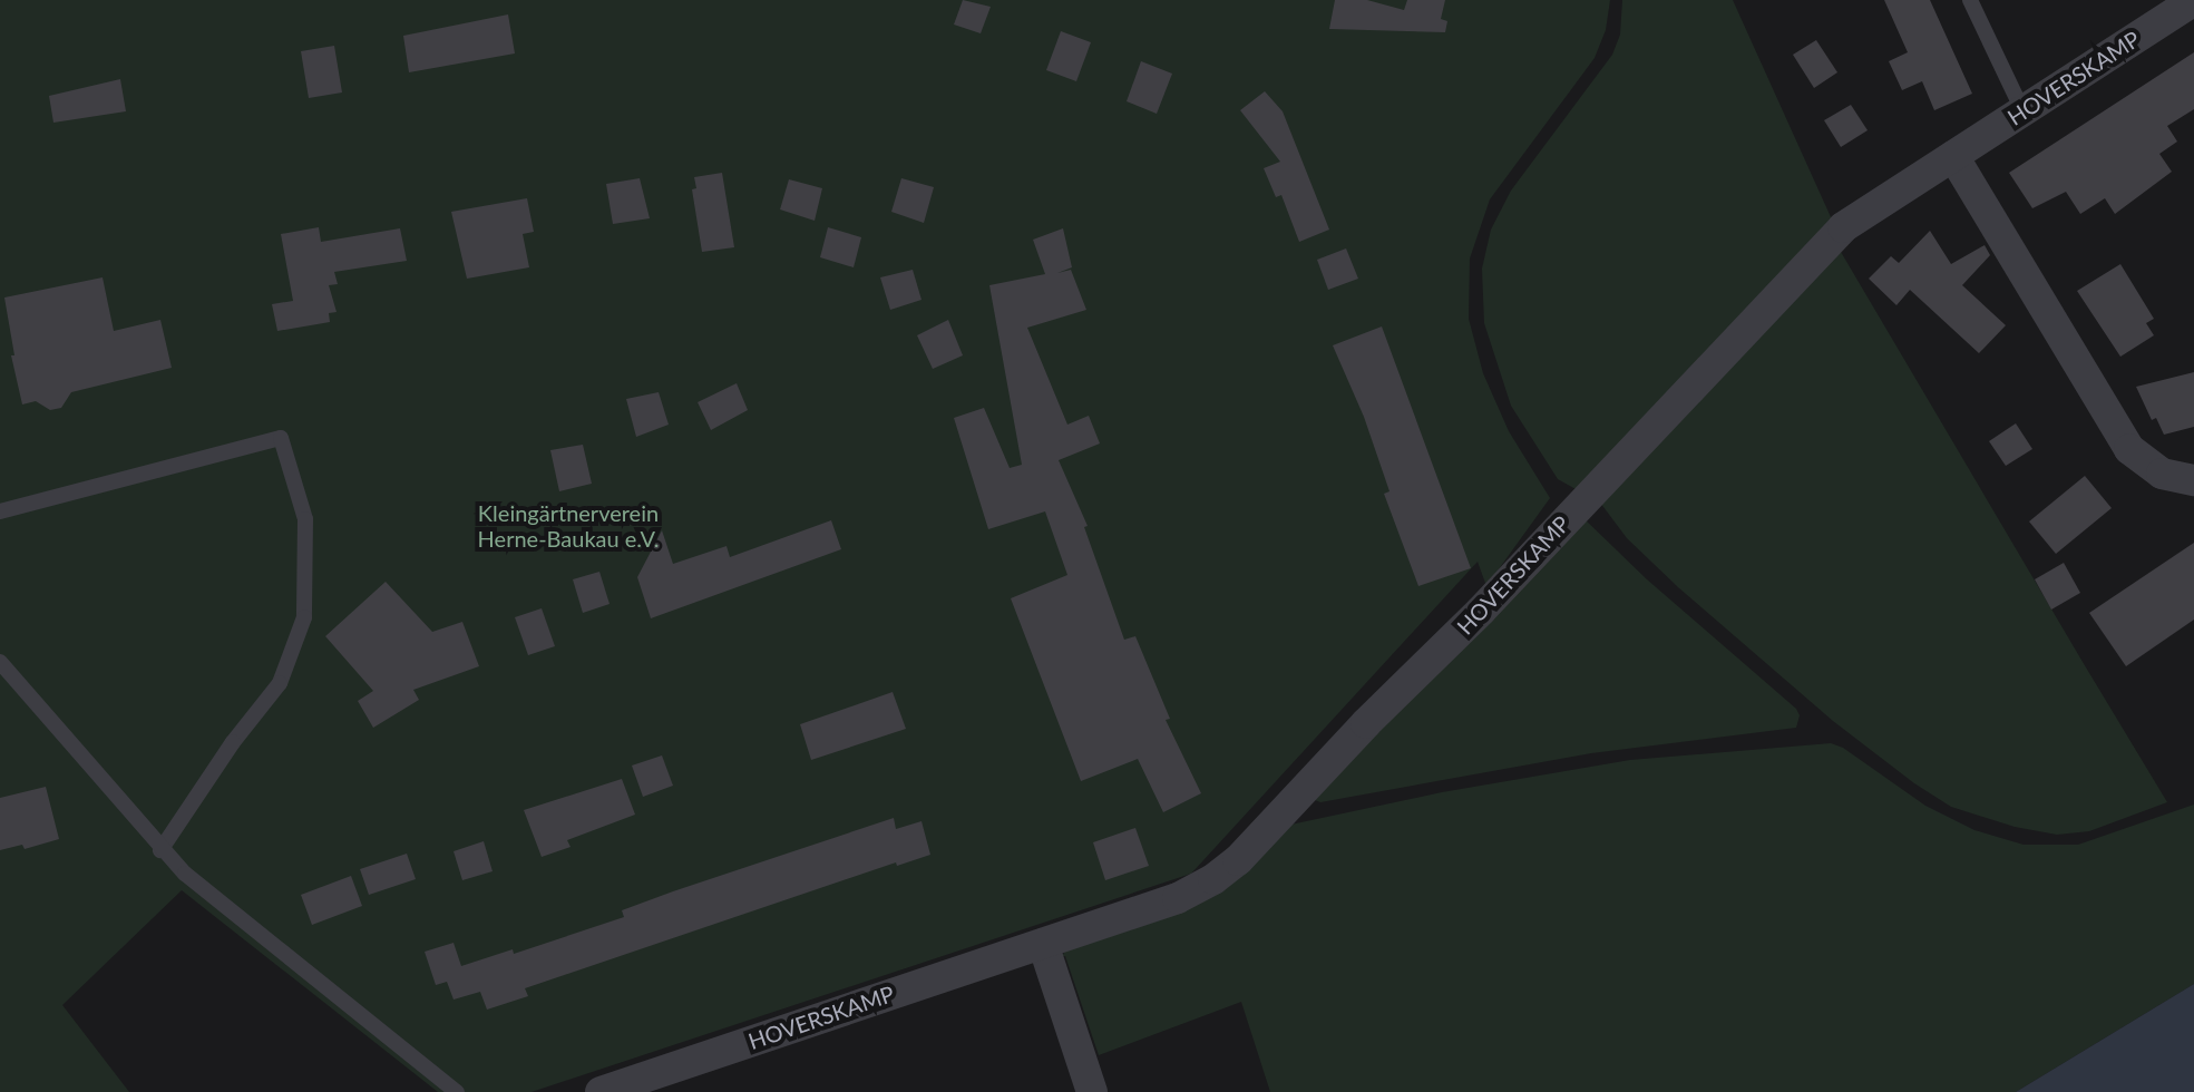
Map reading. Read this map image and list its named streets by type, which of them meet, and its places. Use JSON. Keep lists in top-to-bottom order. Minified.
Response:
{"streets":{"street":["HOVERSKAMP"]},"parks":["Kleingärtnerverein Herne-Baukau e.V."]}
